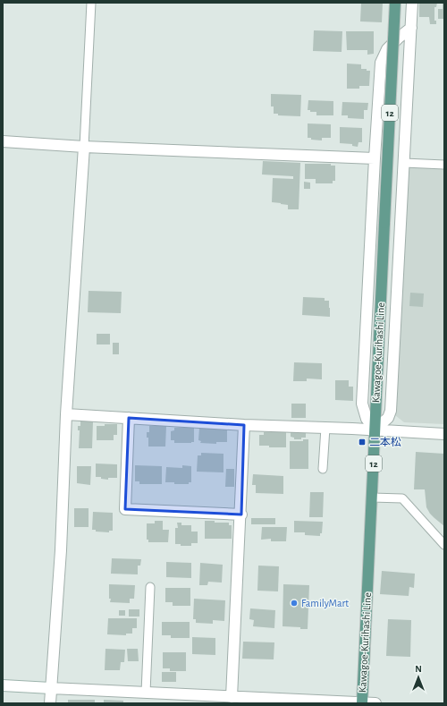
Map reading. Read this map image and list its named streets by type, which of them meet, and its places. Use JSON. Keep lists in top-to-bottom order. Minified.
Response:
{"streets":{"main road":["12","Kawagoe-Kurihashi Line"]},"places":{"transit":["二本松"],"other":["FamilyMart"]},"north":"top"}
